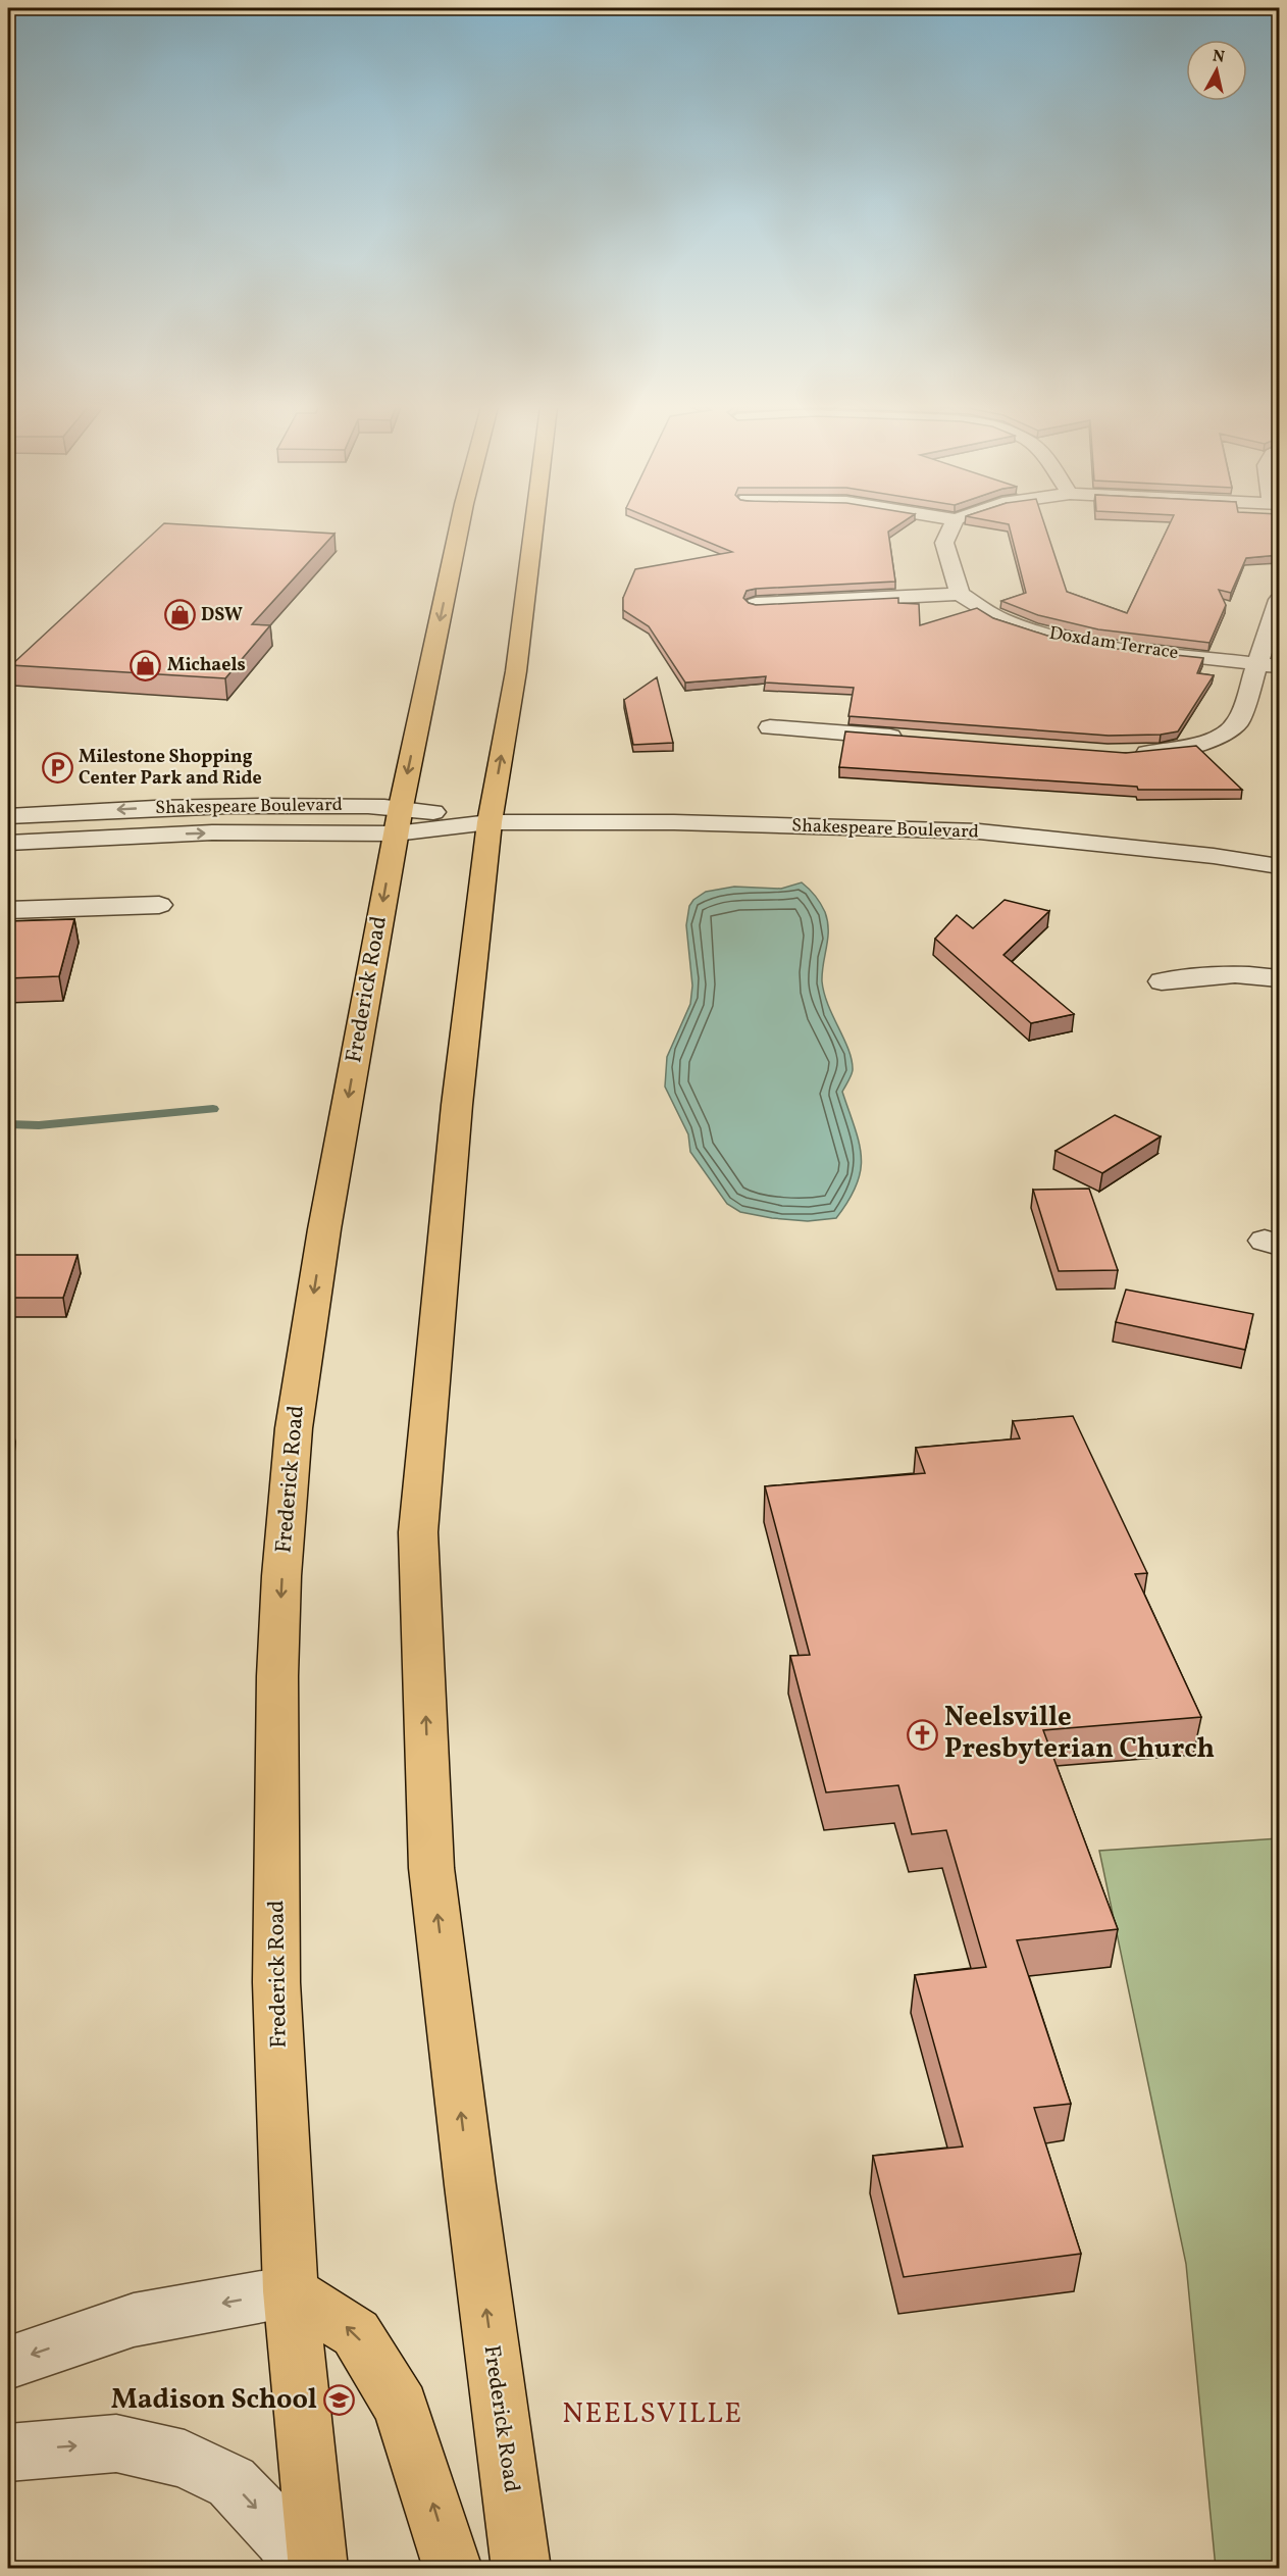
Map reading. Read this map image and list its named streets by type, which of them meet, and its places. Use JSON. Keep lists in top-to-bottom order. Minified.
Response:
{"streets":{"main road":["Frederick Road"],"street":["Doxdam Terrace","Shakespeare Boulevard"]},"crossings":[["Shakespeare Boulevard","Frederick Road"]],"districts":["NEELSVILLE"],"places":{"shop":["DSW","Michaels"],"parking":["Milestone Shopping Center Park and Ride"],"church":["Neelsville Presbyterian Church"],"school or university":["Madison School"]},"north":"top"}
